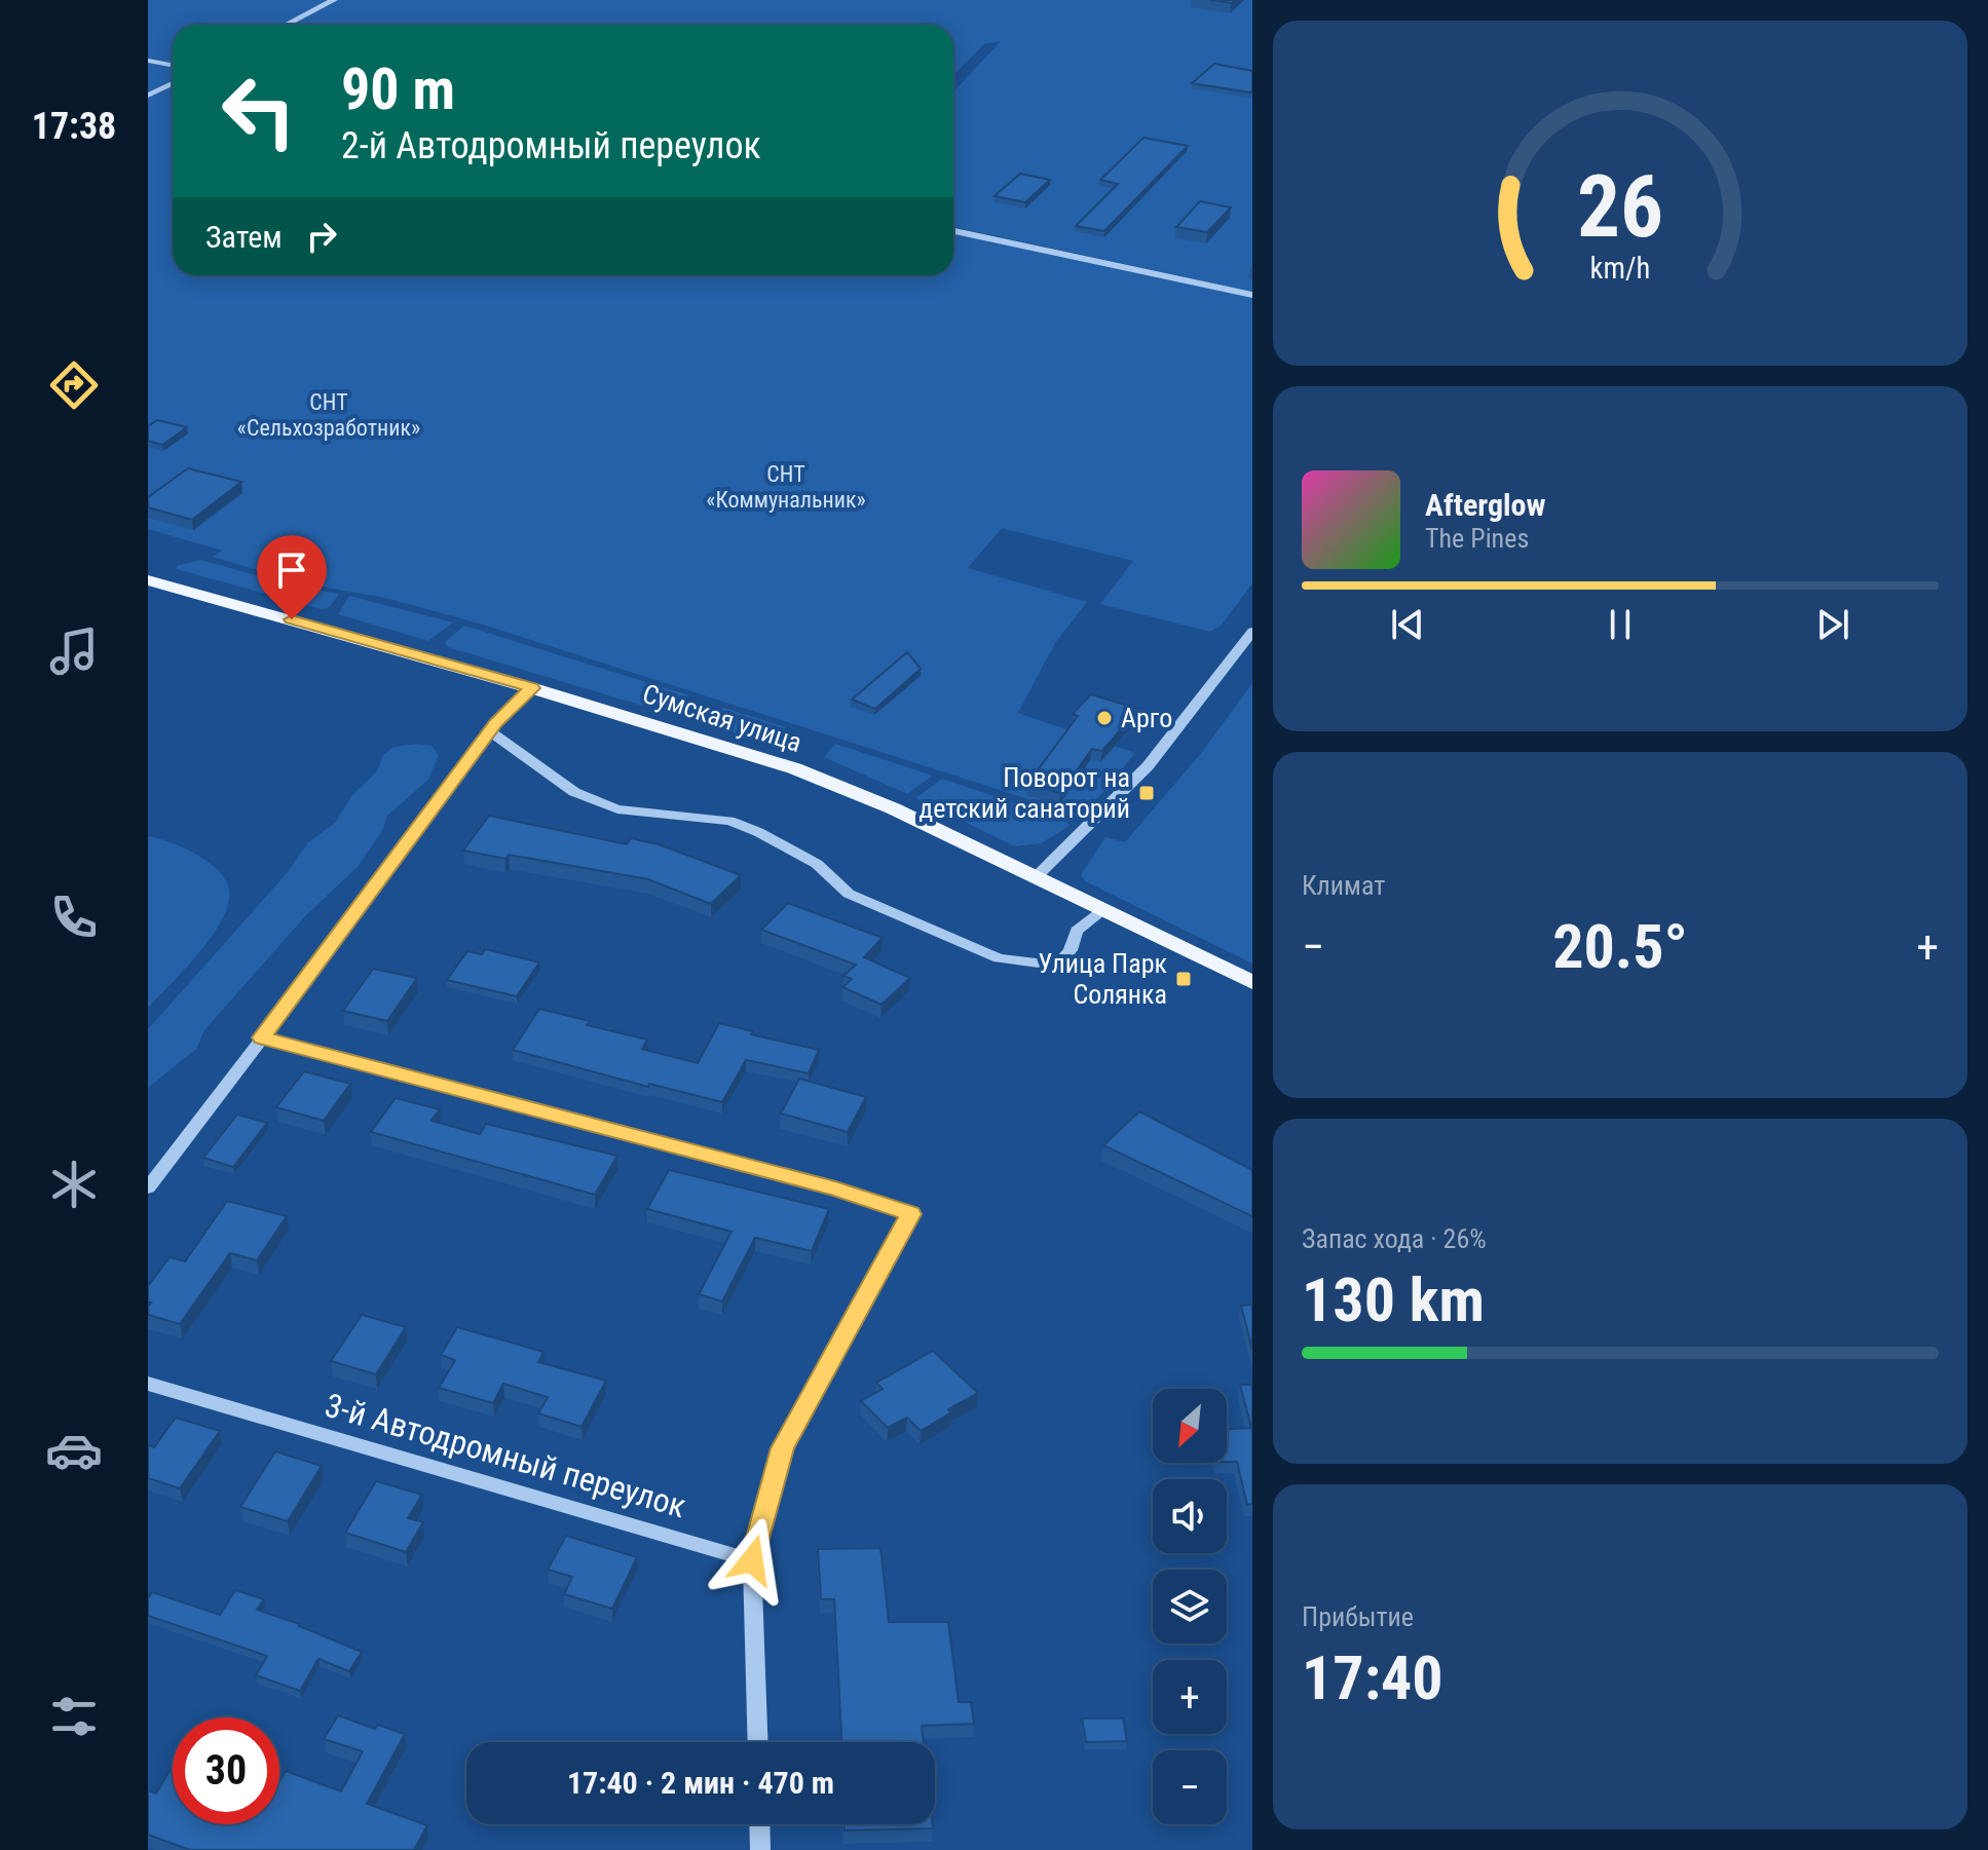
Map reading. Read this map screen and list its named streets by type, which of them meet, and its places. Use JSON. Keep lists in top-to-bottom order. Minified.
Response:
{"streets":{"main road":["Сумская улица"],"street":["3-й Автодромный переулок"]},"parks":["СНТ «Сельхозработник»","СНТ «Коммунальник»"],"places":{"other":["Арго"],"transit":["Поворот на детский санаторий","Улица Парк Солянка"]},"north":"bottom left","page":{"tabs":"17:38","turn":["90 m","2-й Автодромный переулок"],"then":"Затем","song":["Afterglow","The Pines"],"tile":["Климат",["Запас хода · 26%","130 km"],["Прибытие","17:40"]],"heat":["−","20.5°","+"],"map_buttons":["+","−"],"limit":"30","trip":"17:40 · 2 мин · 470 m","gauge":["26","km/h"]}}
